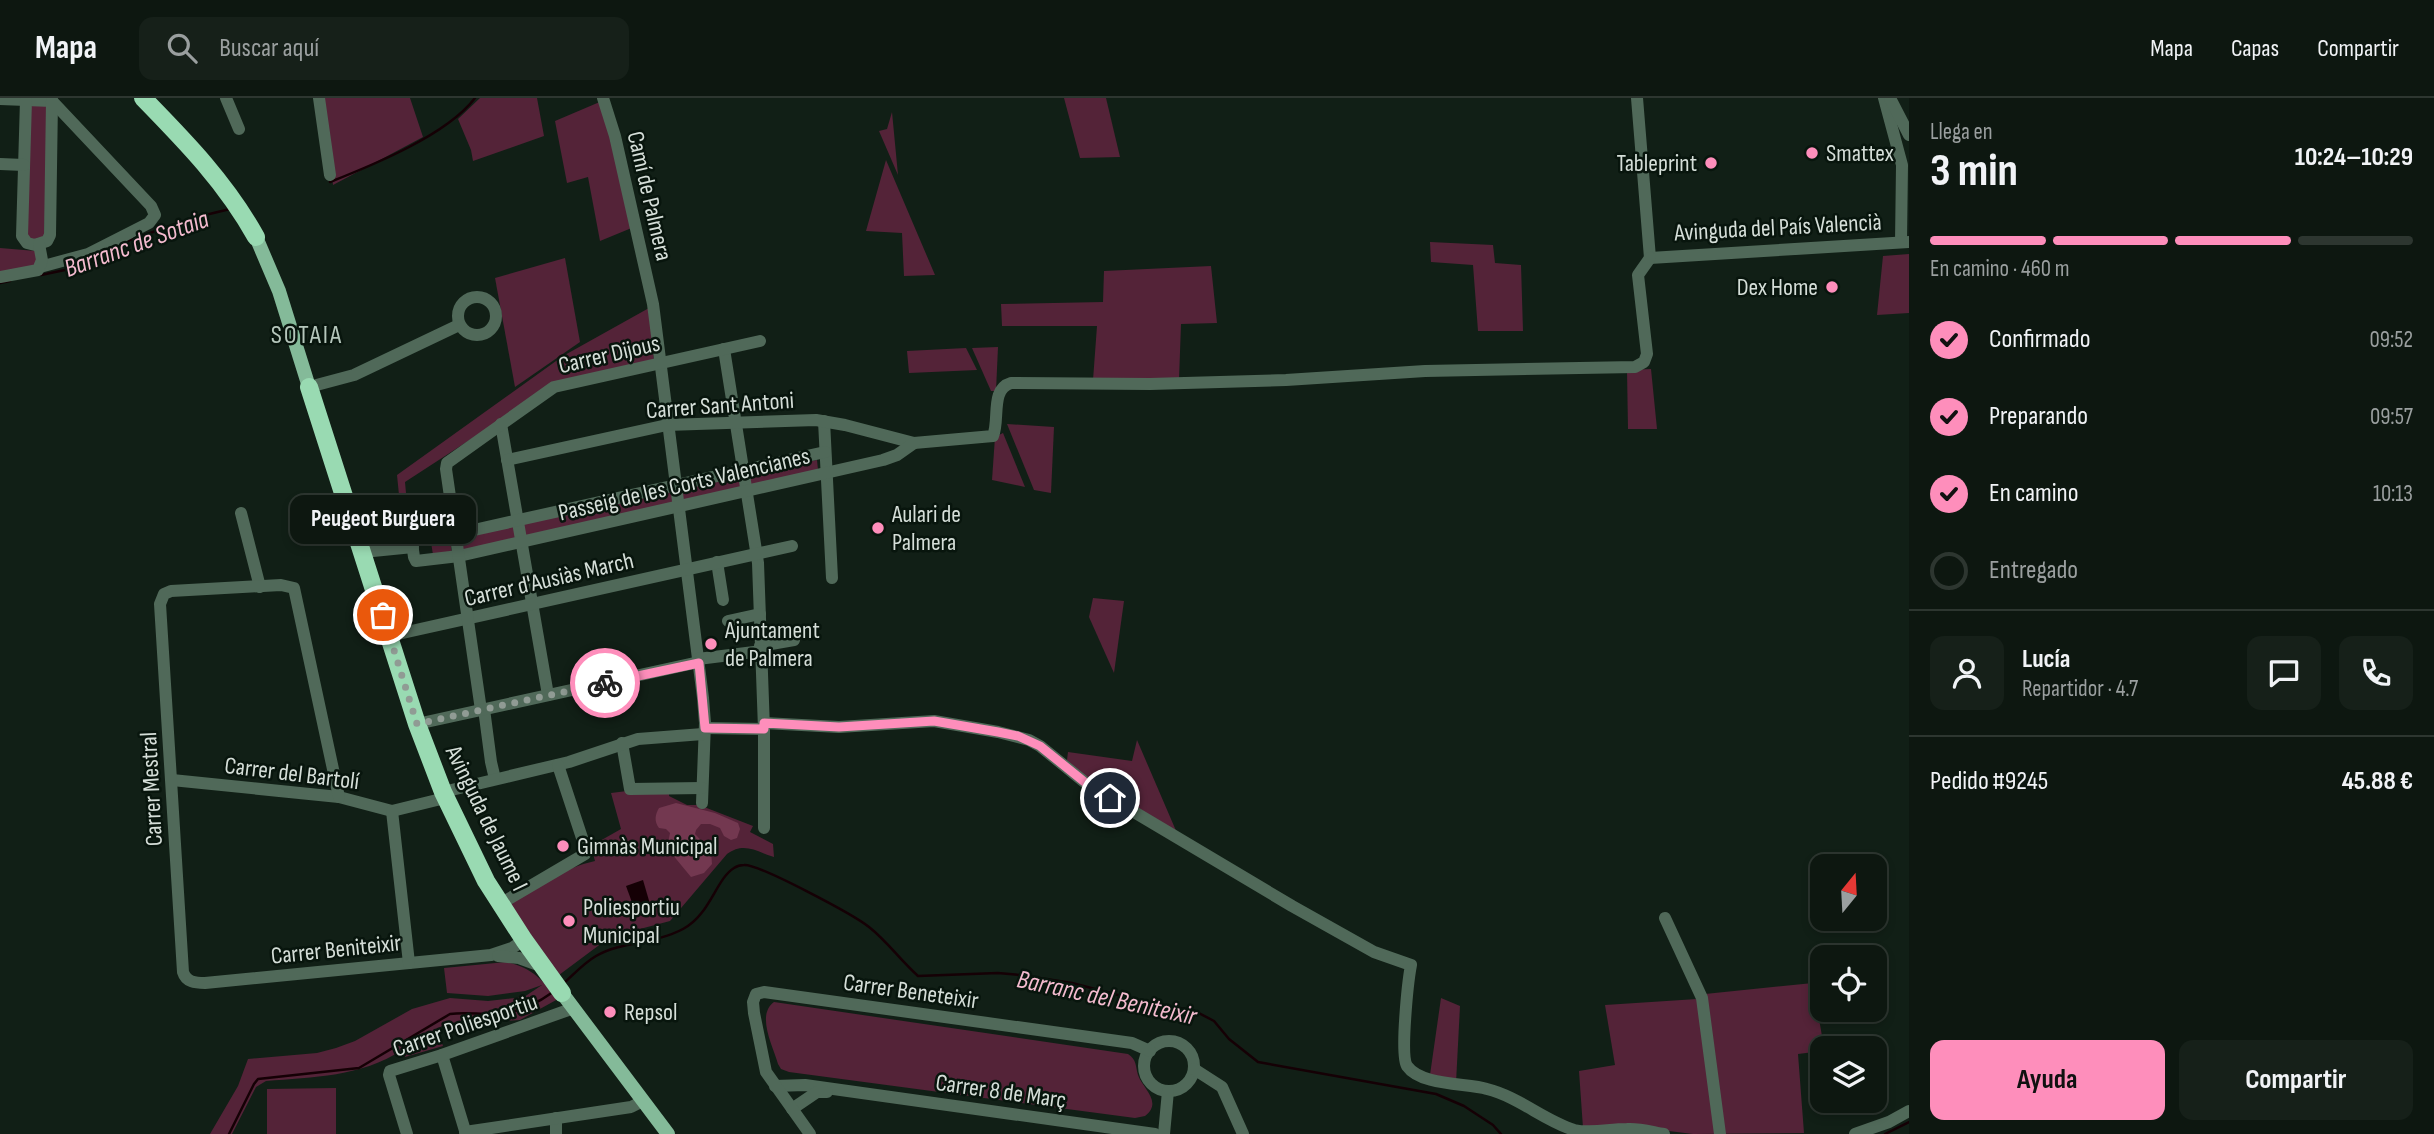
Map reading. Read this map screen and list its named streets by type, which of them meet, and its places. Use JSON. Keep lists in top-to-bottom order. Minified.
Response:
{"streets":{"highway":["Avinguda de Jaume I"],"street":["Camí de Palmera","Avinguda del País Valencià","Carrer Dijous","Carrer Sant Antoni","Passeig de les Corts Valencianes","Carrer d'Ausiàs March","Carrer del Bartolí","Carrer Mestral","Carrer Beniteixir","Carrer Beneteixir","Carrer Poliesportiu","Carrer 8 de Març"]},"crossings":[["Camí de Palmera","Carrer Dijous"],["Camí de Palmera","Carrer Sant Antoni"],["Camí de Palmera","Passeig de les Corts Valencianes"],["Camí de Palmera","Carrer d'Ausiàs March"],["Camí de Palmera","Carrer del Bartolí"],["Avinguda del País Valencià","Carrer Sant Antoni"],["Carrer Dijous","Passeig de les Corts Valencianes"],["Carrer Sant Antoni","Passeig de les Corts Valencianes"],["Passeig de les Corts Valencianes","Carrer d'Ausiàs March"],["Carrer d'Ausiàs March","Avinguda de Jaume I"],["Carrer del Bartolí","Carrer Mestral"],["Carrer del Bartolí","Avinguda de Jaume I"],["Carrer Mestral","Carrer Beniteixir"],["Avinguda de Jaume I","Carrer Beniteixir"],["Carrer Beneteixir","Carrer 8 de Març"]],"districts":["SOTAIA"],"water":["Barranc de Sotaia","Barranc del Beniteixir"],"places":["Smattex","Tableprint","Dex Home","Aulari de Palmera","Peugeot Burguera","Ajuntament de Palmera","Gimnàs Municipal","Poliesportiu Municipal","Repsol"],"north":"top","page":{"header":"Mapa","search":"Buscar aquí","nav":["Mapa","Capas","Compartir"],"heading":["3 min","Llega en","10:24–10:29"],"panel":["Lucía","Repartidor · 4.7","Pedido #9245","45.88 €"],"bar":"En camino · 460 m","list":[["Confirmado","09:52"],["Preparando","09:57"],["En camino","10:13"],"Entregado"],"bubble":"Peugeot Burguera","buttons":["Ayuda","Compartir"]}}
